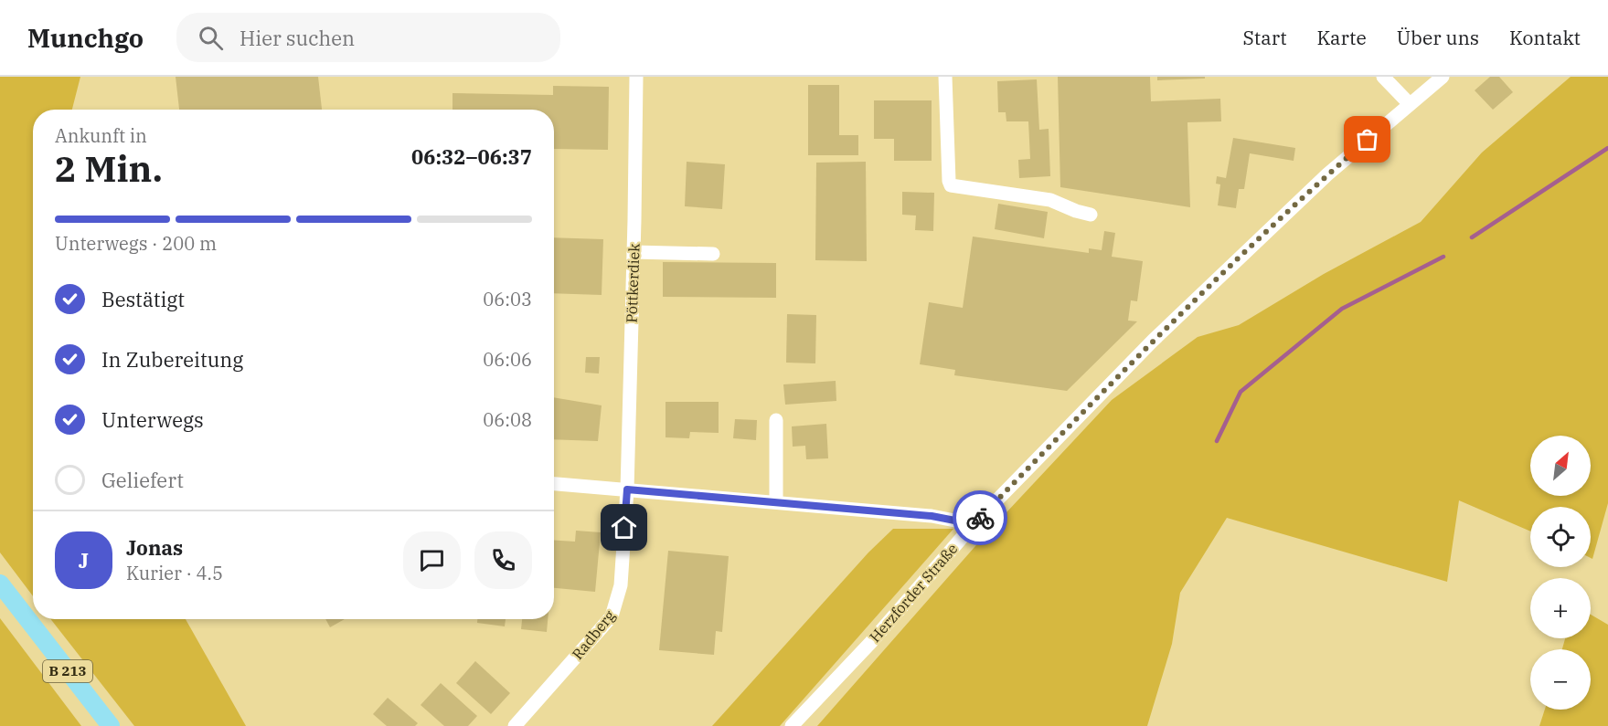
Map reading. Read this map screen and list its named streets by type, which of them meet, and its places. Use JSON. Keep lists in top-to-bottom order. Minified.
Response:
{"streets":{"main road":["B 213"],"street":["Pöttkerdiek","Herzforder Straße","Radberg"]},"crossings":[["Pöttkerdiek","Radberg"]],"north":"top right","page":{"header":"Munchgo","search":"Hier suchen","nav":["Start","Karte","Über uns","Kontakt"],"heading":["2 Min.","Ankunft in","06:32–06:37"],"panel":["Jonas","Kurier · 4.5"],"bar":"Unterwegs · 200 m","list":[["Bestätigt","06:03"],["In Zubereitung","06:06"],["Unterwegs","06:08"],"Geliefert"],"map_buttons":["+","−"],"round":"J"}}
